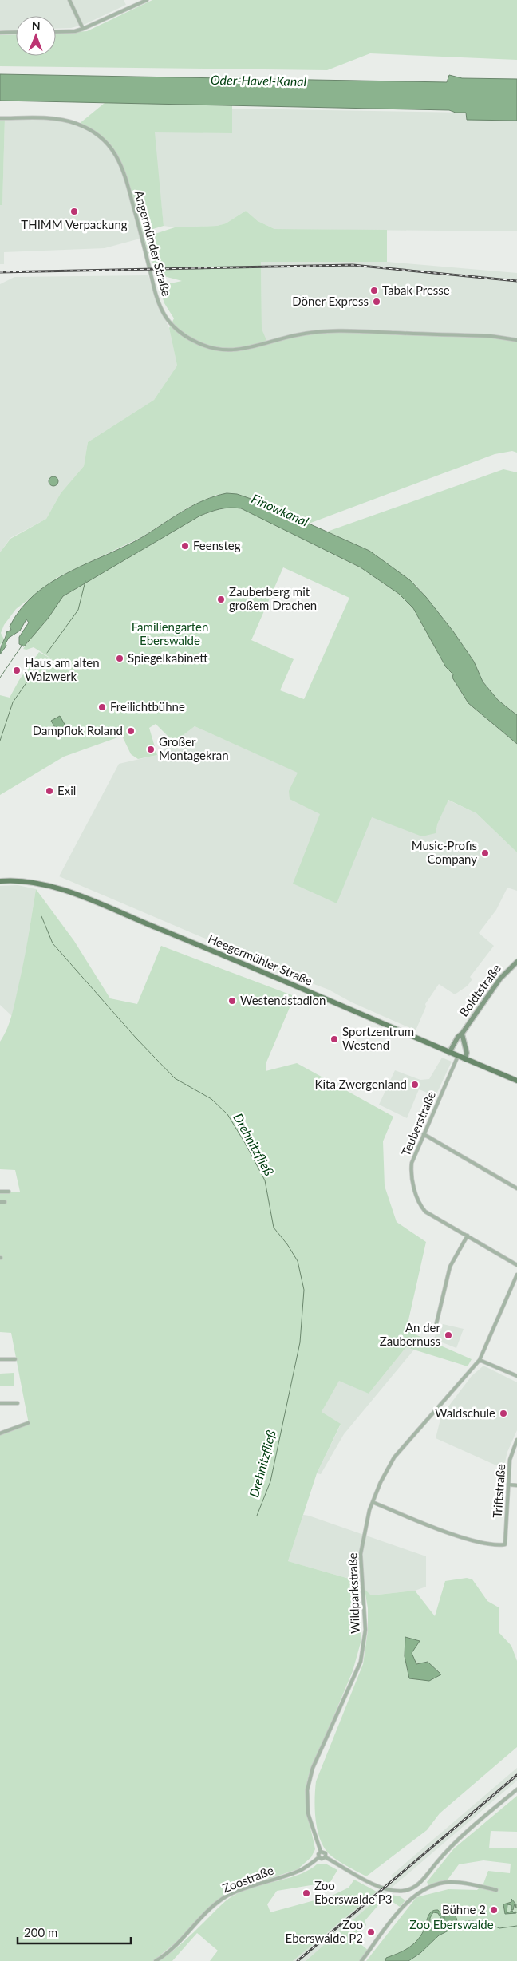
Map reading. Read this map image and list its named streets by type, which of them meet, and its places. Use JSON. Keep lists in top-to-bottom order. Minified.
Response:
{"streets":{"main road":["Heegermühler Straße","Boldtstraße"],"street":["Angermünder Straße","Teuberstraße","Triftstraße","Wildparkstraße","Zoostraße"]},"crossings":[["Heegermühler Straße","Boldtstraße"],["Heegermühler Straße","Teuberstraße"],["Triftstraße","Wildparkstraße"],["Wildparkstraße","Zoostraße"]],"water":["Oder-Havel-Kanal","Finowkanal","Drehnitzfließ"],"parks":["Familiengarten Eberswalde","Zoo Eberswalde"],"places":["THIMM Verpackung","Tabak Presse","Döner Express","Feensteg","Zauberberg mit großem Drachen","Spiegelkabinett","Haus am alten Walzwerk","Freilichtbühne","Dampflok Roland","Großer Montagekran","Exil","Music-Profis Company","Westendstadion","Sportzentrum Westend","Kita Zwergenland","An der Zaubernuss","Waldschule","Zoo Eberswalde P3","Bühne 2","Zoo Eberswalde P2"],"scale_bar":"200 m","north":"top"}
